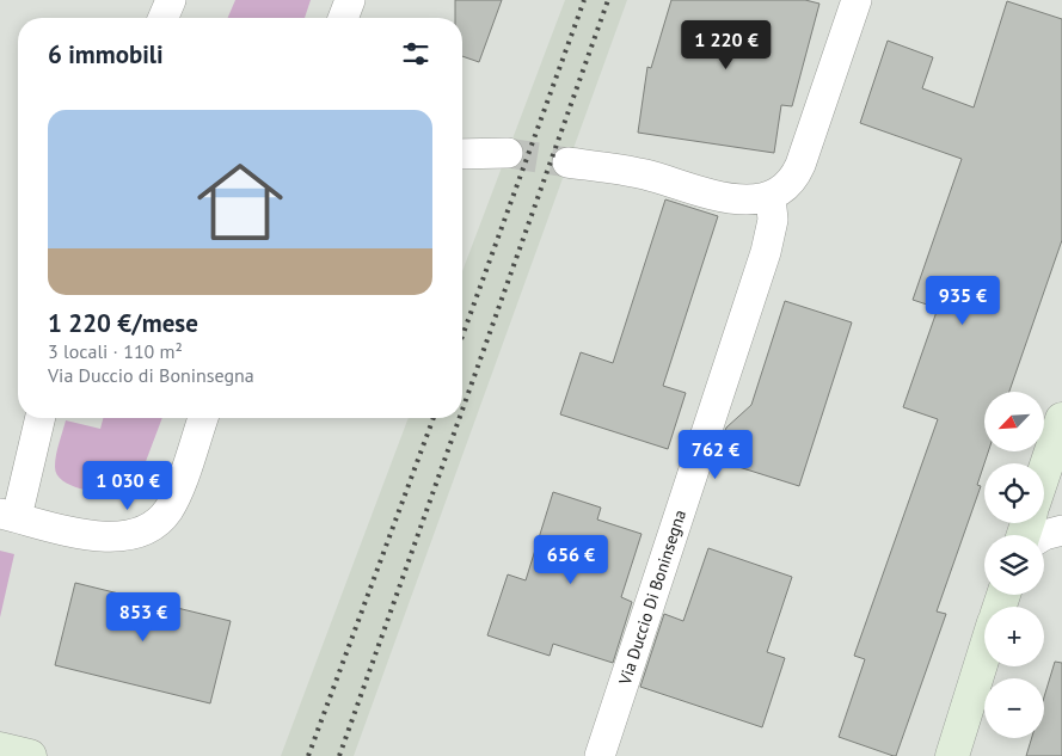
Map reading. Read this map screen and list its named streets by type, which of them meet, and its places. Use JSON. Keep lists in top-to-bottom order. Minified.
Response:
{"streets":{"street":["Via Duccio Di Boninsegna"]},"north":"bottom left","page":{"heading":"6 immobili","price":["1 220 €","935 €","762 €","1 030 €","656 €","853 €"],"list":[{"name":"1 220 €/mese","note":"3 locali · 110 m² · Via Duccio di Boninsegna"}],"map_buttons":["+","−"]}}
